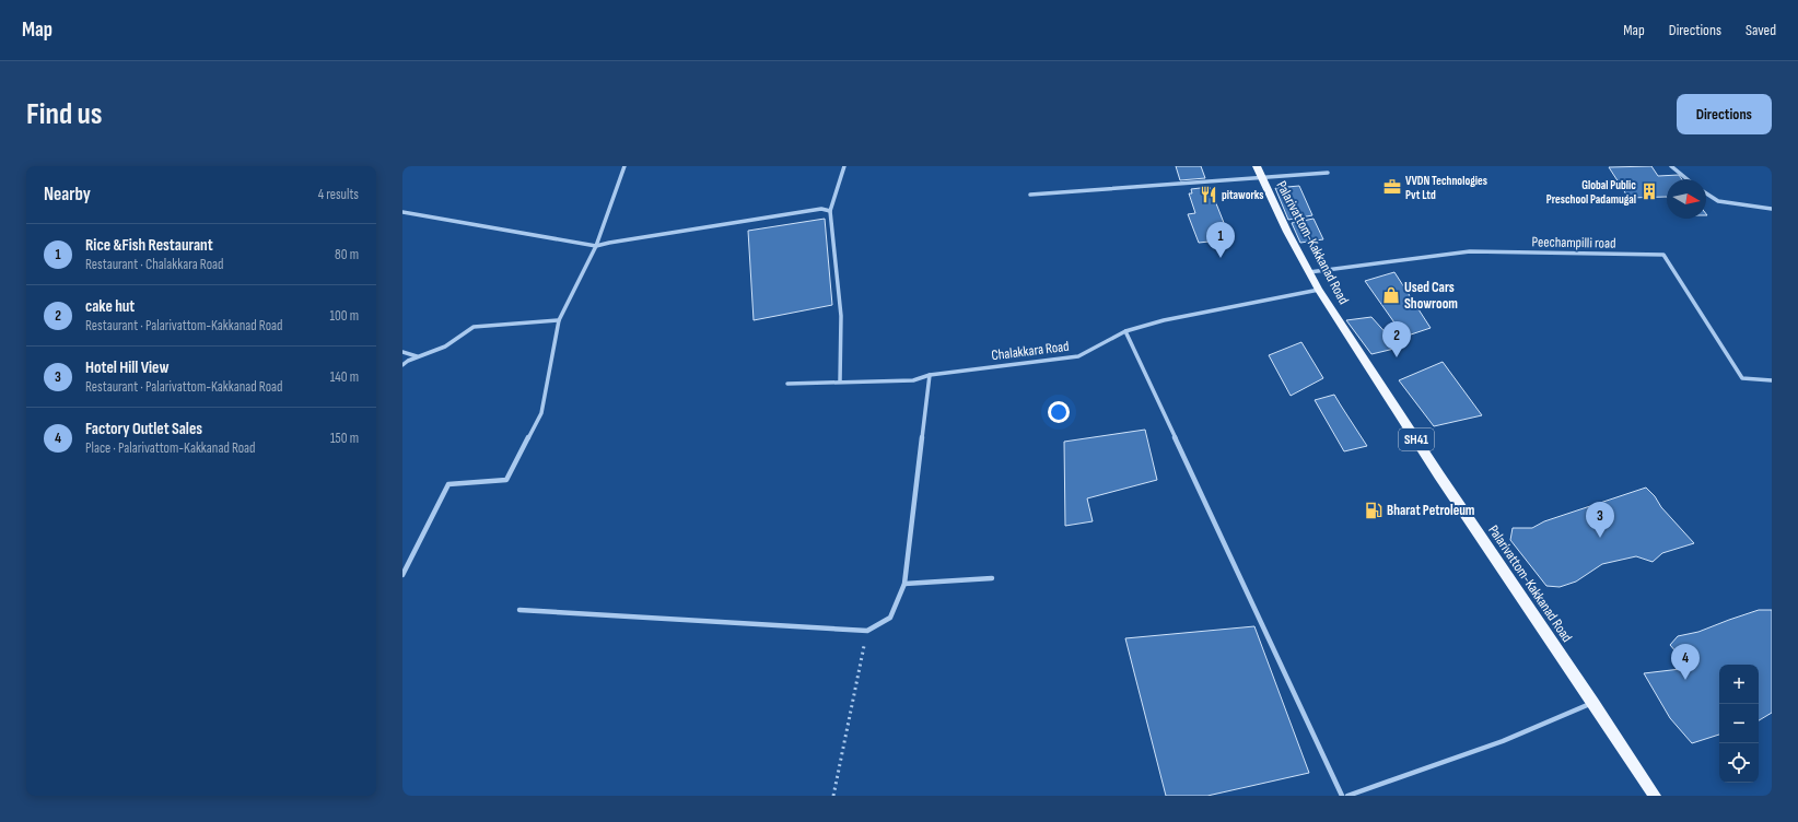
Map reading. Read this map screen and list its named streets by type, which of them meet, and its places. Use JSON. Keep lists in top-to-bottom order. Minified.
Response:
{"streets":{"main road":["Palarivattom-Kakkanad Road","SH41"],"street":["Peechampilli road","Chalakkara Road"]},"crossings":[["Palarivattom-Kakkanad Road","Peechampilli road"],["Palarivattom-Kakkanad Road","Chalakkara Road"]],"places":{"office":["VVDN Technologies Pvt Ltd"],"building":["Global Public Preschool Padamugal"],"restaurant":["pitaworks"],"shop":["Used Cars Showroom"],"fuel station":["Bharat Petroleum"]},"north":"right","page":{"header":"Map","nav":["Map","Directions","Saved"],"buttons":"Directions","title":"Find us","heading":["Nearby","4 results"],"pins":["1","2","3","4"],"list":[{"mark":"1","name":"Rice &Fish Restaurant","note":"Restaurant · Chalakkara Road","value":"80 m"},{"mark":"2","name":"cake hut","note":"Restaurant · Palarivattom-Kakkanad Road","value":"100 m"},{"mark":"3","name":"Hotel Hill View","note":"Restaurant · Palarivattom-Kakkanad Road","value":"140 m"},{"mark":"4","name":"Factory Outlet Sales","note":"Place · Palarivattom-Kakkanad Road","value":"150 m"}],"map_buttons":["+","−"]}}
